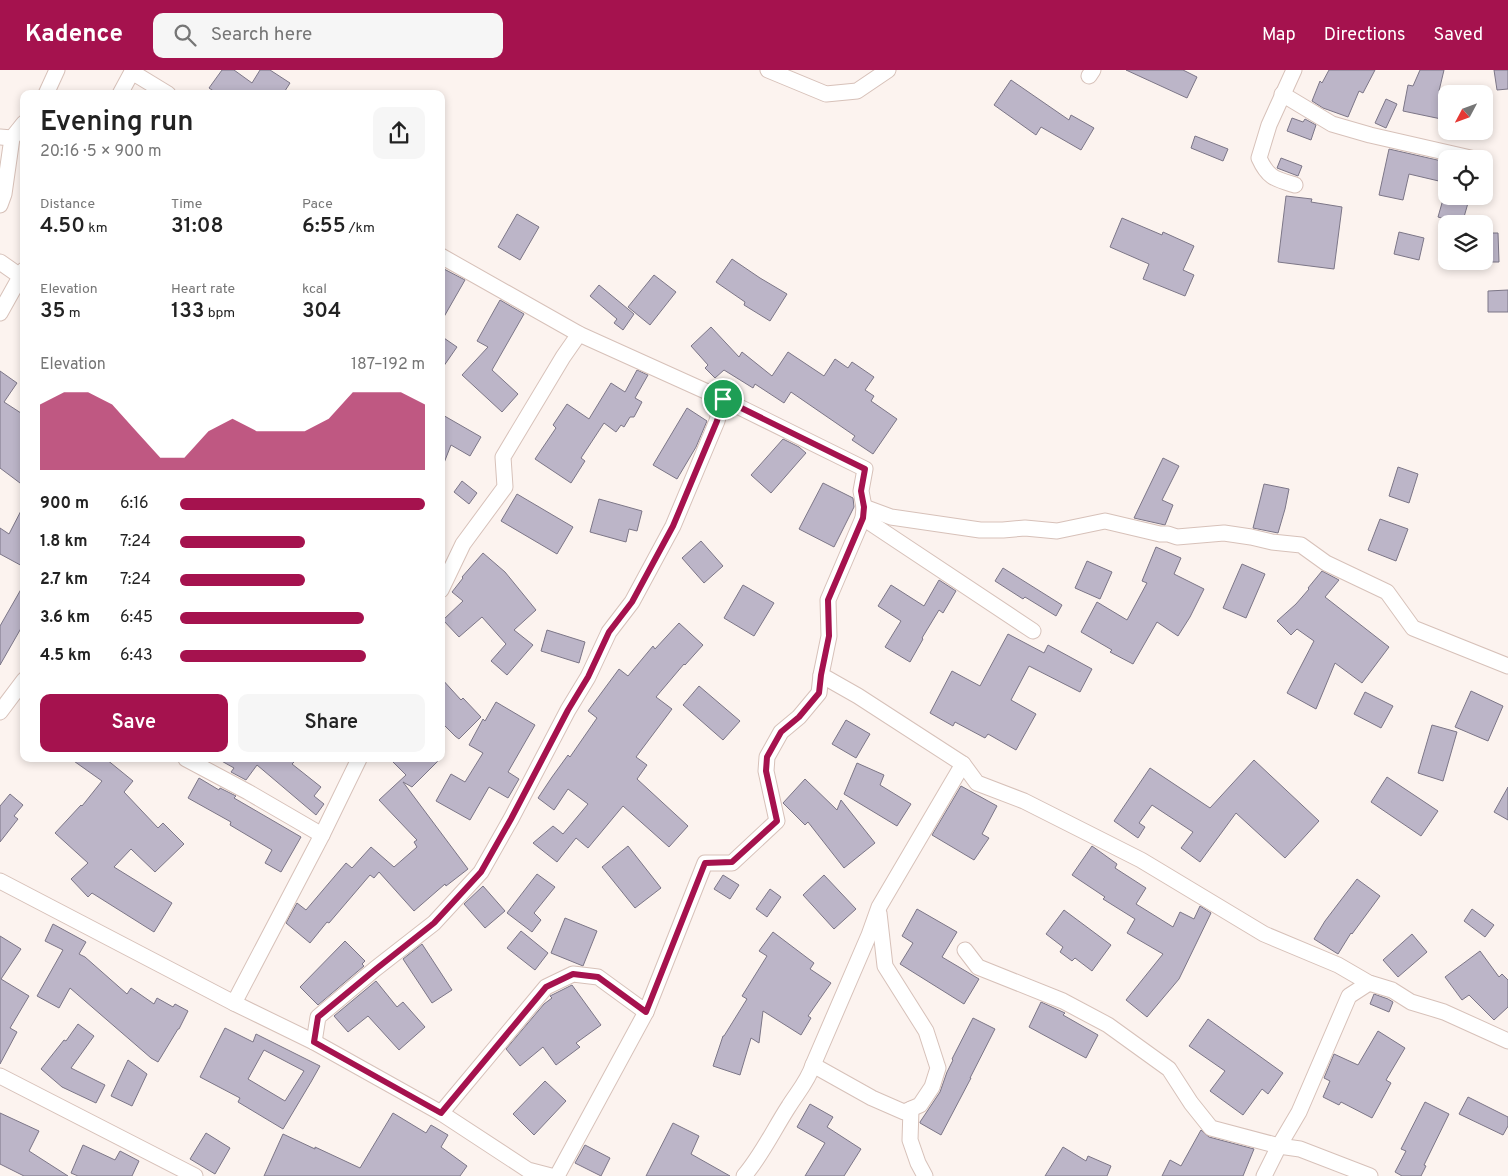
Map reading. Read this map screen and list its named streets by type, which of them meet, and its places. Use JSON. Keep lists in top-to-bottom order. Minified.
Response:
{"north":"bottom left","page":{"header":"Kadence","search":"Search here","nav":["Map","Directions","Saved"],"heading":["Evening run","20:16 · 5 × 900 m"],"stats":[["Distance","4.50 km"],["Time","31:08"],["Pace","6:55 /km"],["Elevation","35 m"],["Heart rate","133 bpm"],["kcal","304"]],"chart":["Elevation","187–192 m"],"list":[{"name":"900 m","note":"6:16"},{"name":"1.8 km","note":"7:24"},{"name":"2.7 km","note":"7:24"},{"name":"3.6 km","note":"6:45"},{"name":"4.5 km","note":"6:43"}],"buttons":["Save","Share"]}}
